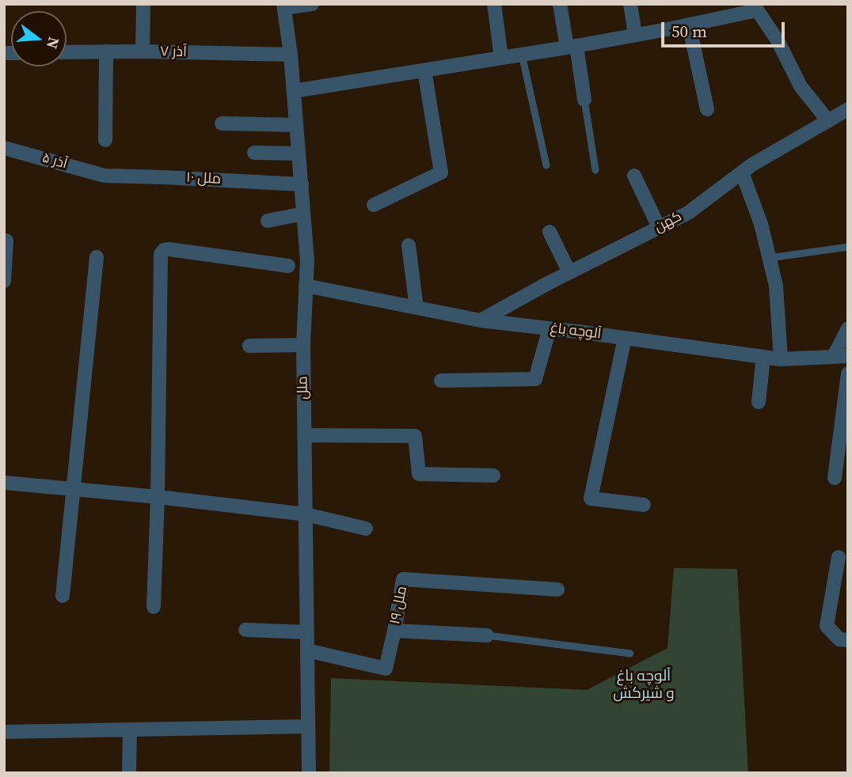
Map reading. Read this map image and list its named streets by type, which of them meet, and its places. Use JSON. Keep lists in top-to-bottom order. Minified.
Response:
{"streets":{"street":["آذر ۷","آذر ۵","۱۰ ملل","کهن","آلوچه باغ","ملل","ملل ۱۹"]},"crossings":[["آذر ۷","ملل"],["آذر ۵","۱۰ ملل"],["۱۰ ملل","ملل"],["کهن","آلوچه باغ"],["آلوچه باغ","ملل"],["ملل","ملل ۱۹"]],"districts":["آلوچه باغ و شیرکش"],"scale_bar":"50 m","north":"right"}
